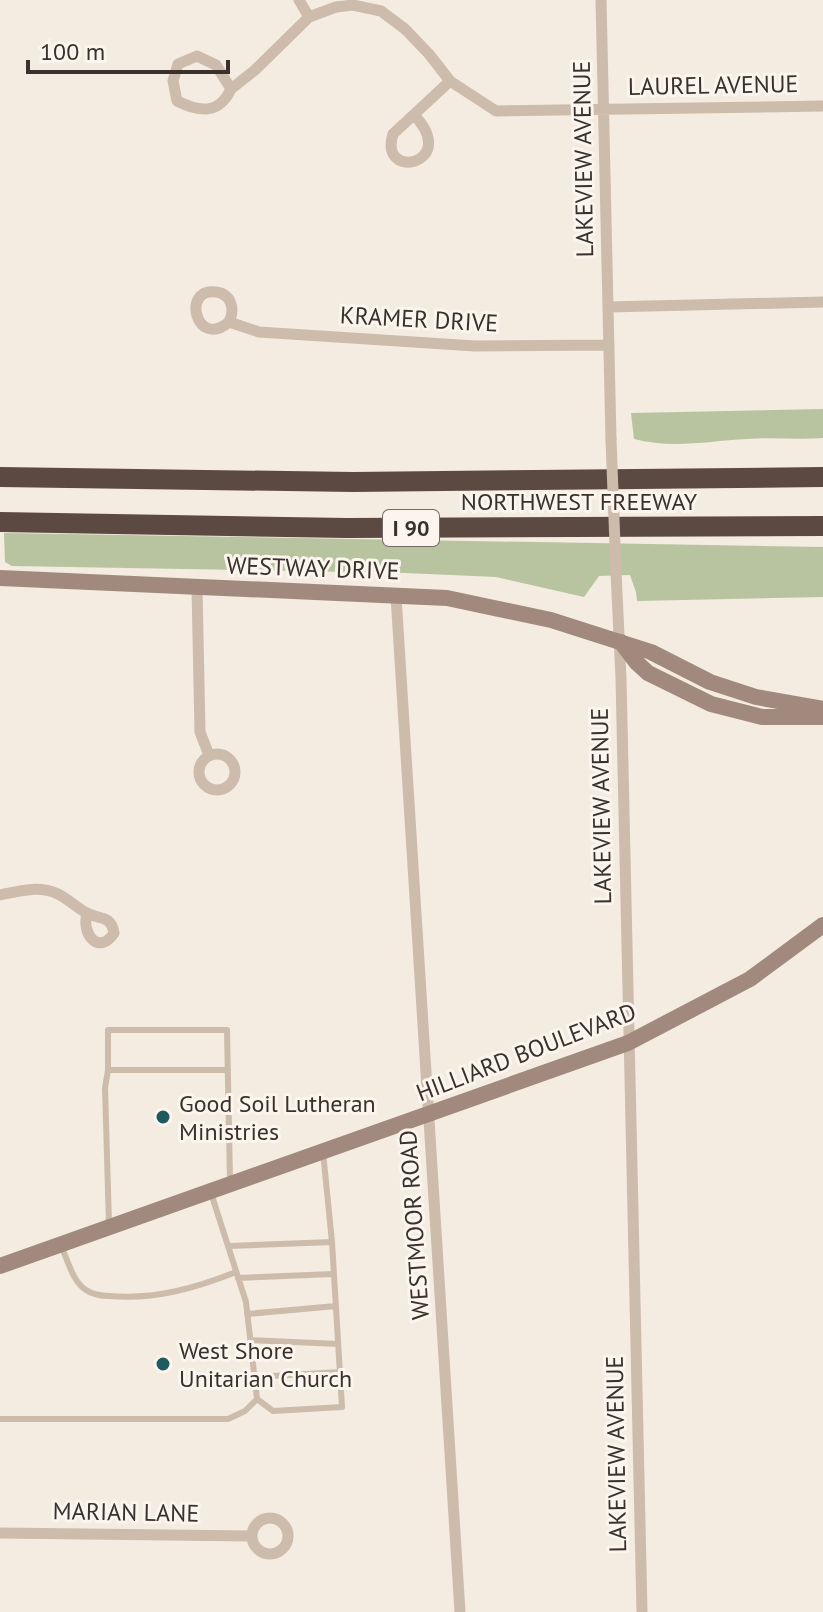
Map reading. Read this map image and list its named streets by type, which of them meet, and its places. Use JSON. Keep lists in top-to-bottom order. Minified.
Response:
{"streets":{"highway":["NORTHWEST FREEWAY","I 90"],"main road":["WESTWAY DRIVE","HILLIARD BOULEVARD"],"street":["LAUREL AVENUE","LAKEVIEW AVENUE","KRAMER DRIVE","WESTMOOR ROAD","MARIAN LANE"]},"crossings":[["LAUREL AVENUE","LAKEVIEW AVENUE"],["LAKEVIEW AVENUE","KRAMER DRIVE"],["LAKEVIEW AVENUE","WESTWAY DRIVE"],["LAKEVIEW AVENUE","HILLIARD BOULEVARD"],["WESTWAY DRIVE","WESTMOOR ROAD"],["HILLIARD BOULEVARD","WESTMOOR ROAD"]],"places":["Good Soil Lutheran Ministries","West Shore Unitarian Church"],"scale_bar":"100 m"}
